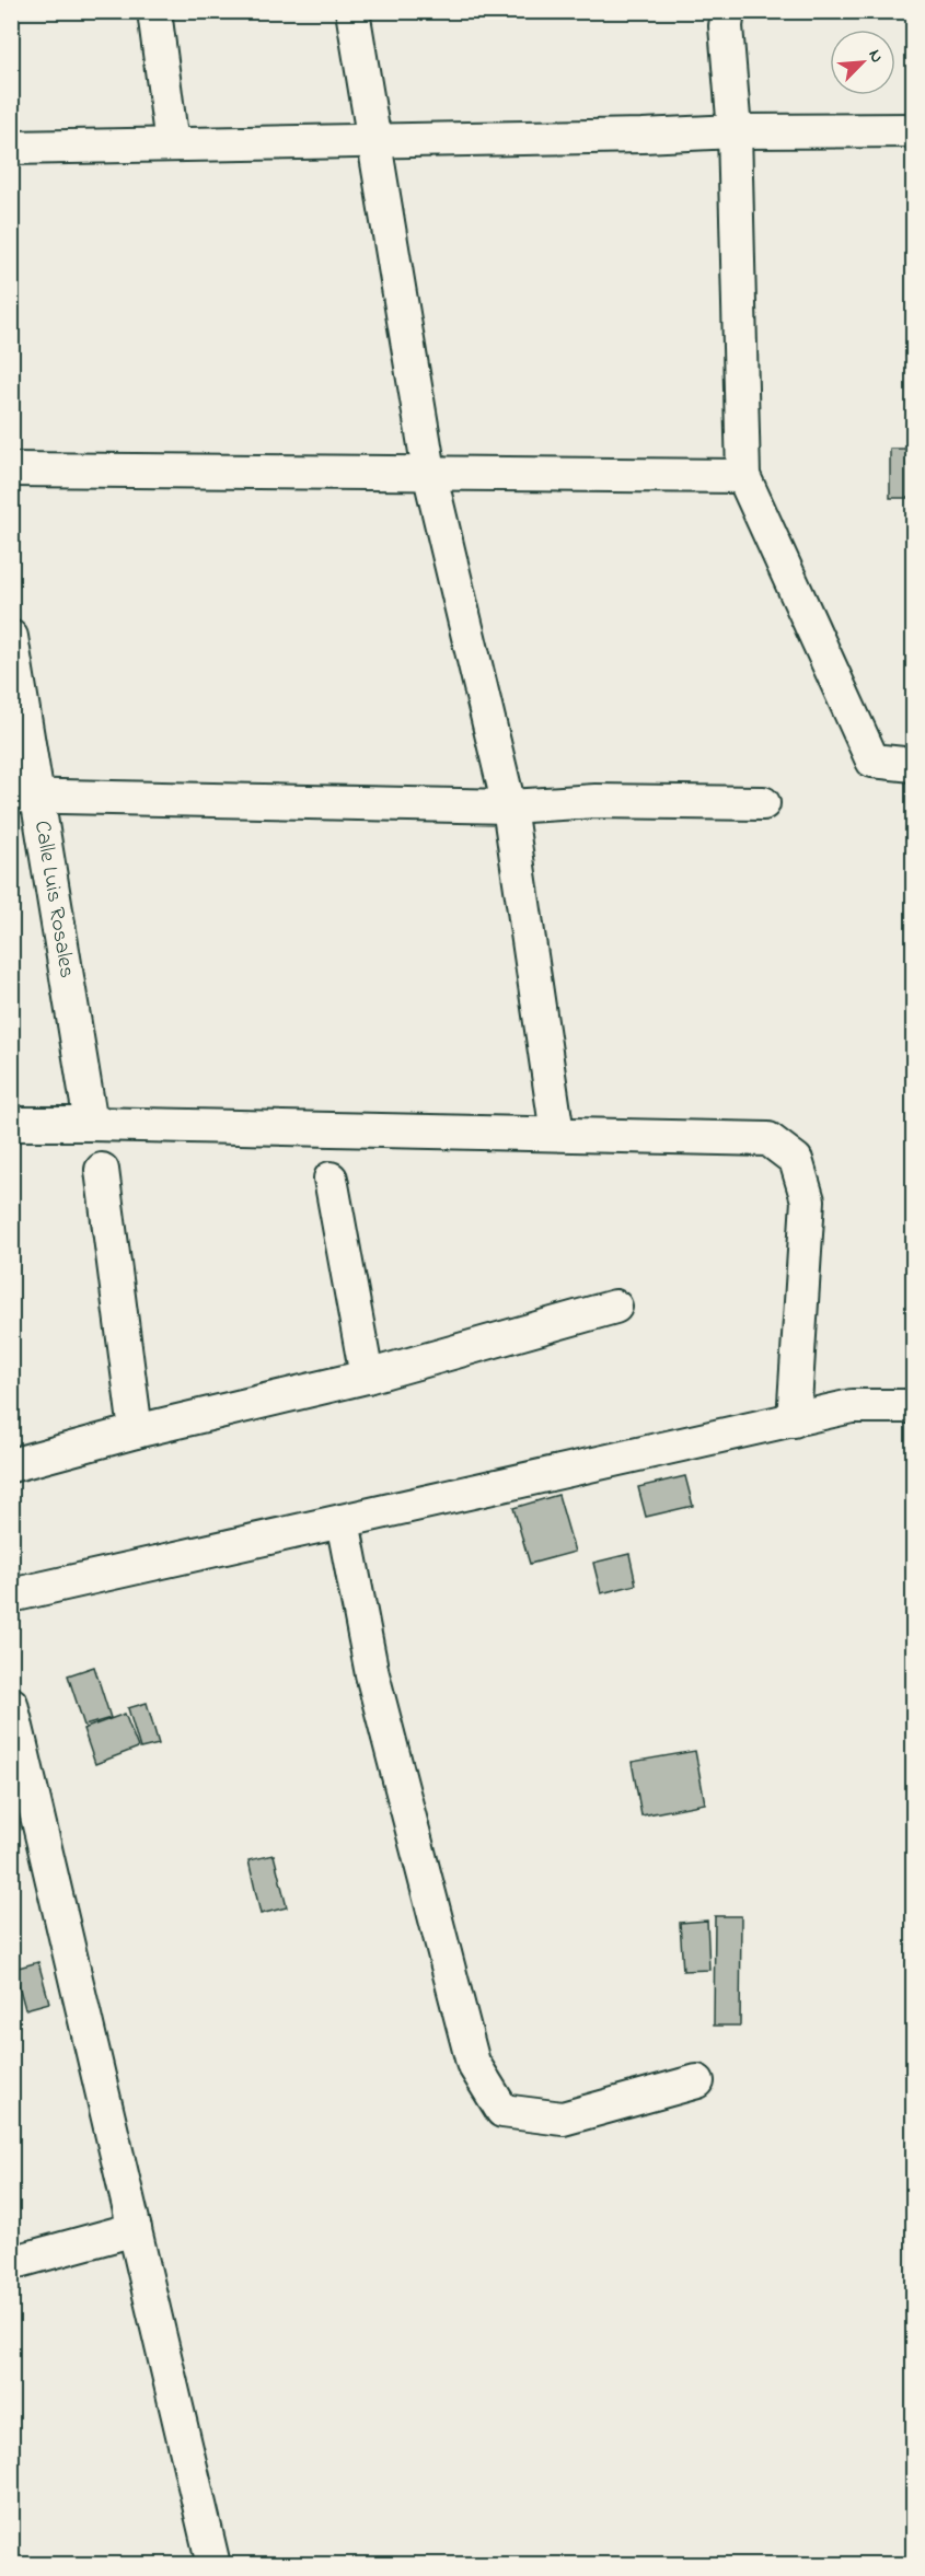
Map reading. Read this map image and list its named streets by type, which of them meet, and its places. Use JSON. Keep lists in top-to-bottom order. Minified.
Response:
{"streets":{"street":["Calle Luis Rosales"]},"north":"top right"}
